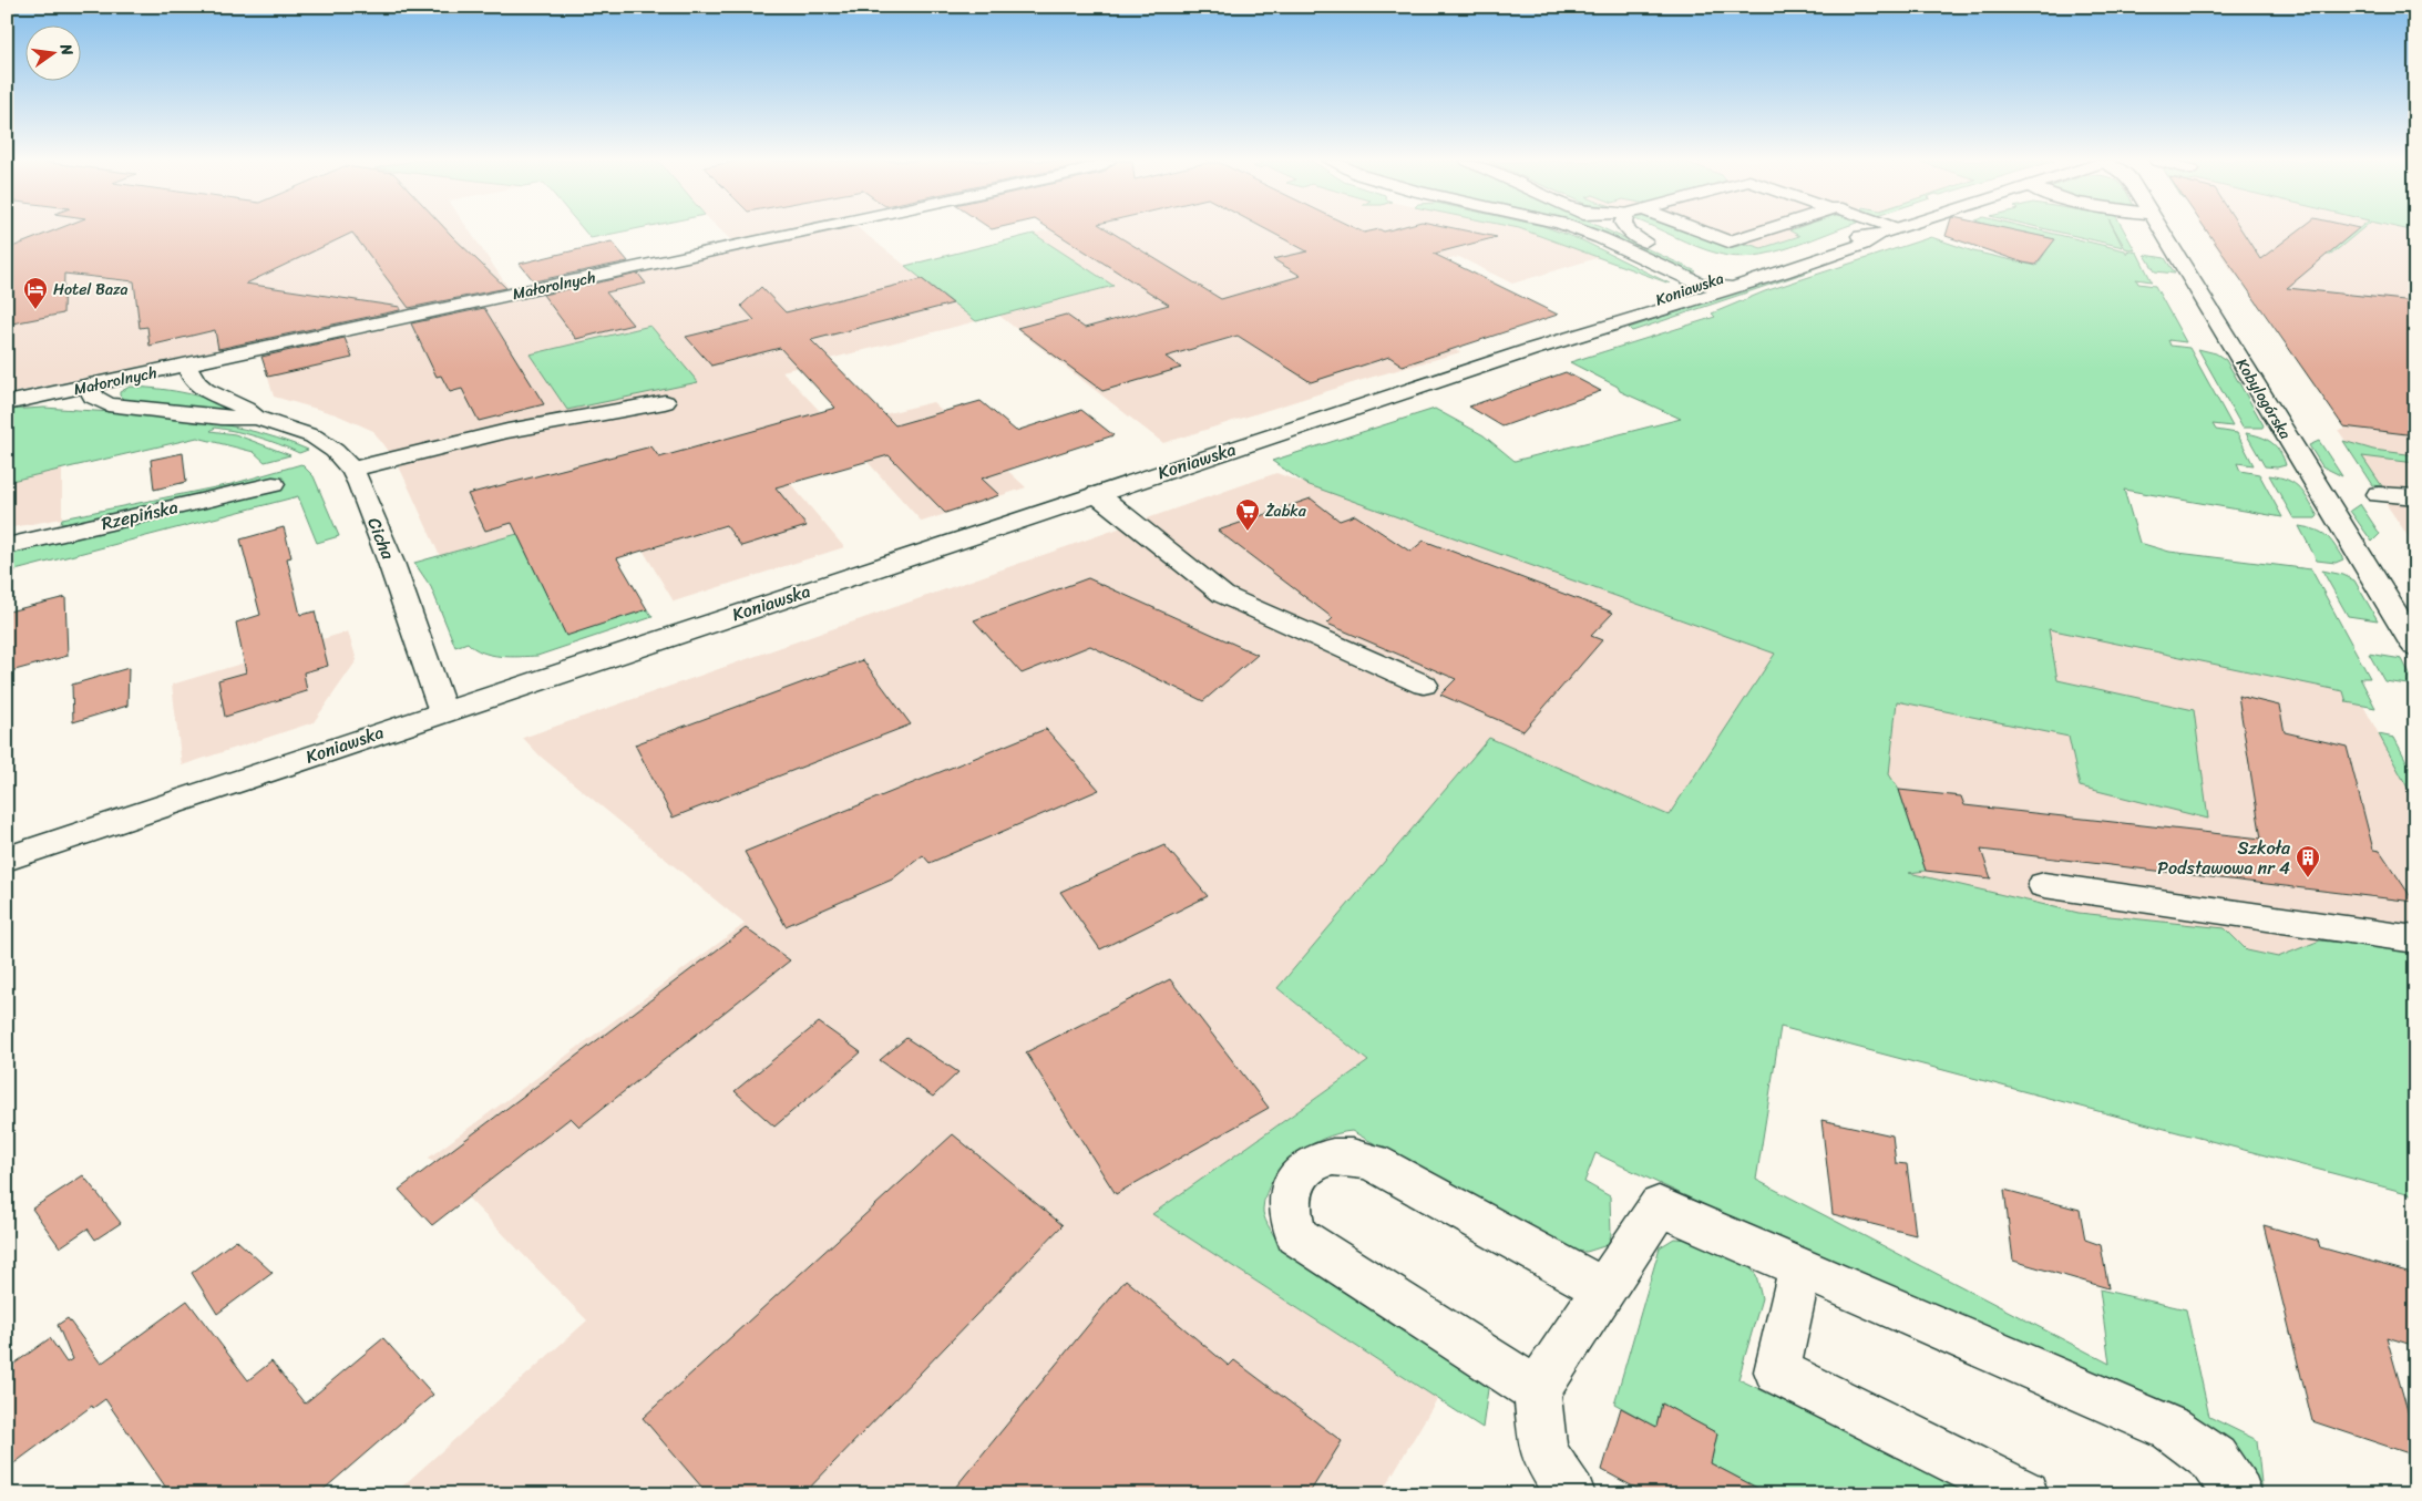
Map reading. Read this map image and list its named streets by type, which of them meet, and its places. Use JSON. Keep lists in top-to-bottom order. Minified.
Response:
{"streets":{"street":["Małorolnych","Koniawska","Kobylogórska","Rzepińska","Cicha"]},"crossings":[["Koniawska","Cicha"]],"places":{"hotel":["Hotel Baza"],"supermarket":["Żabka"],"building":["Szkoła Podstawowa nr 4"]},"north":"right"}
